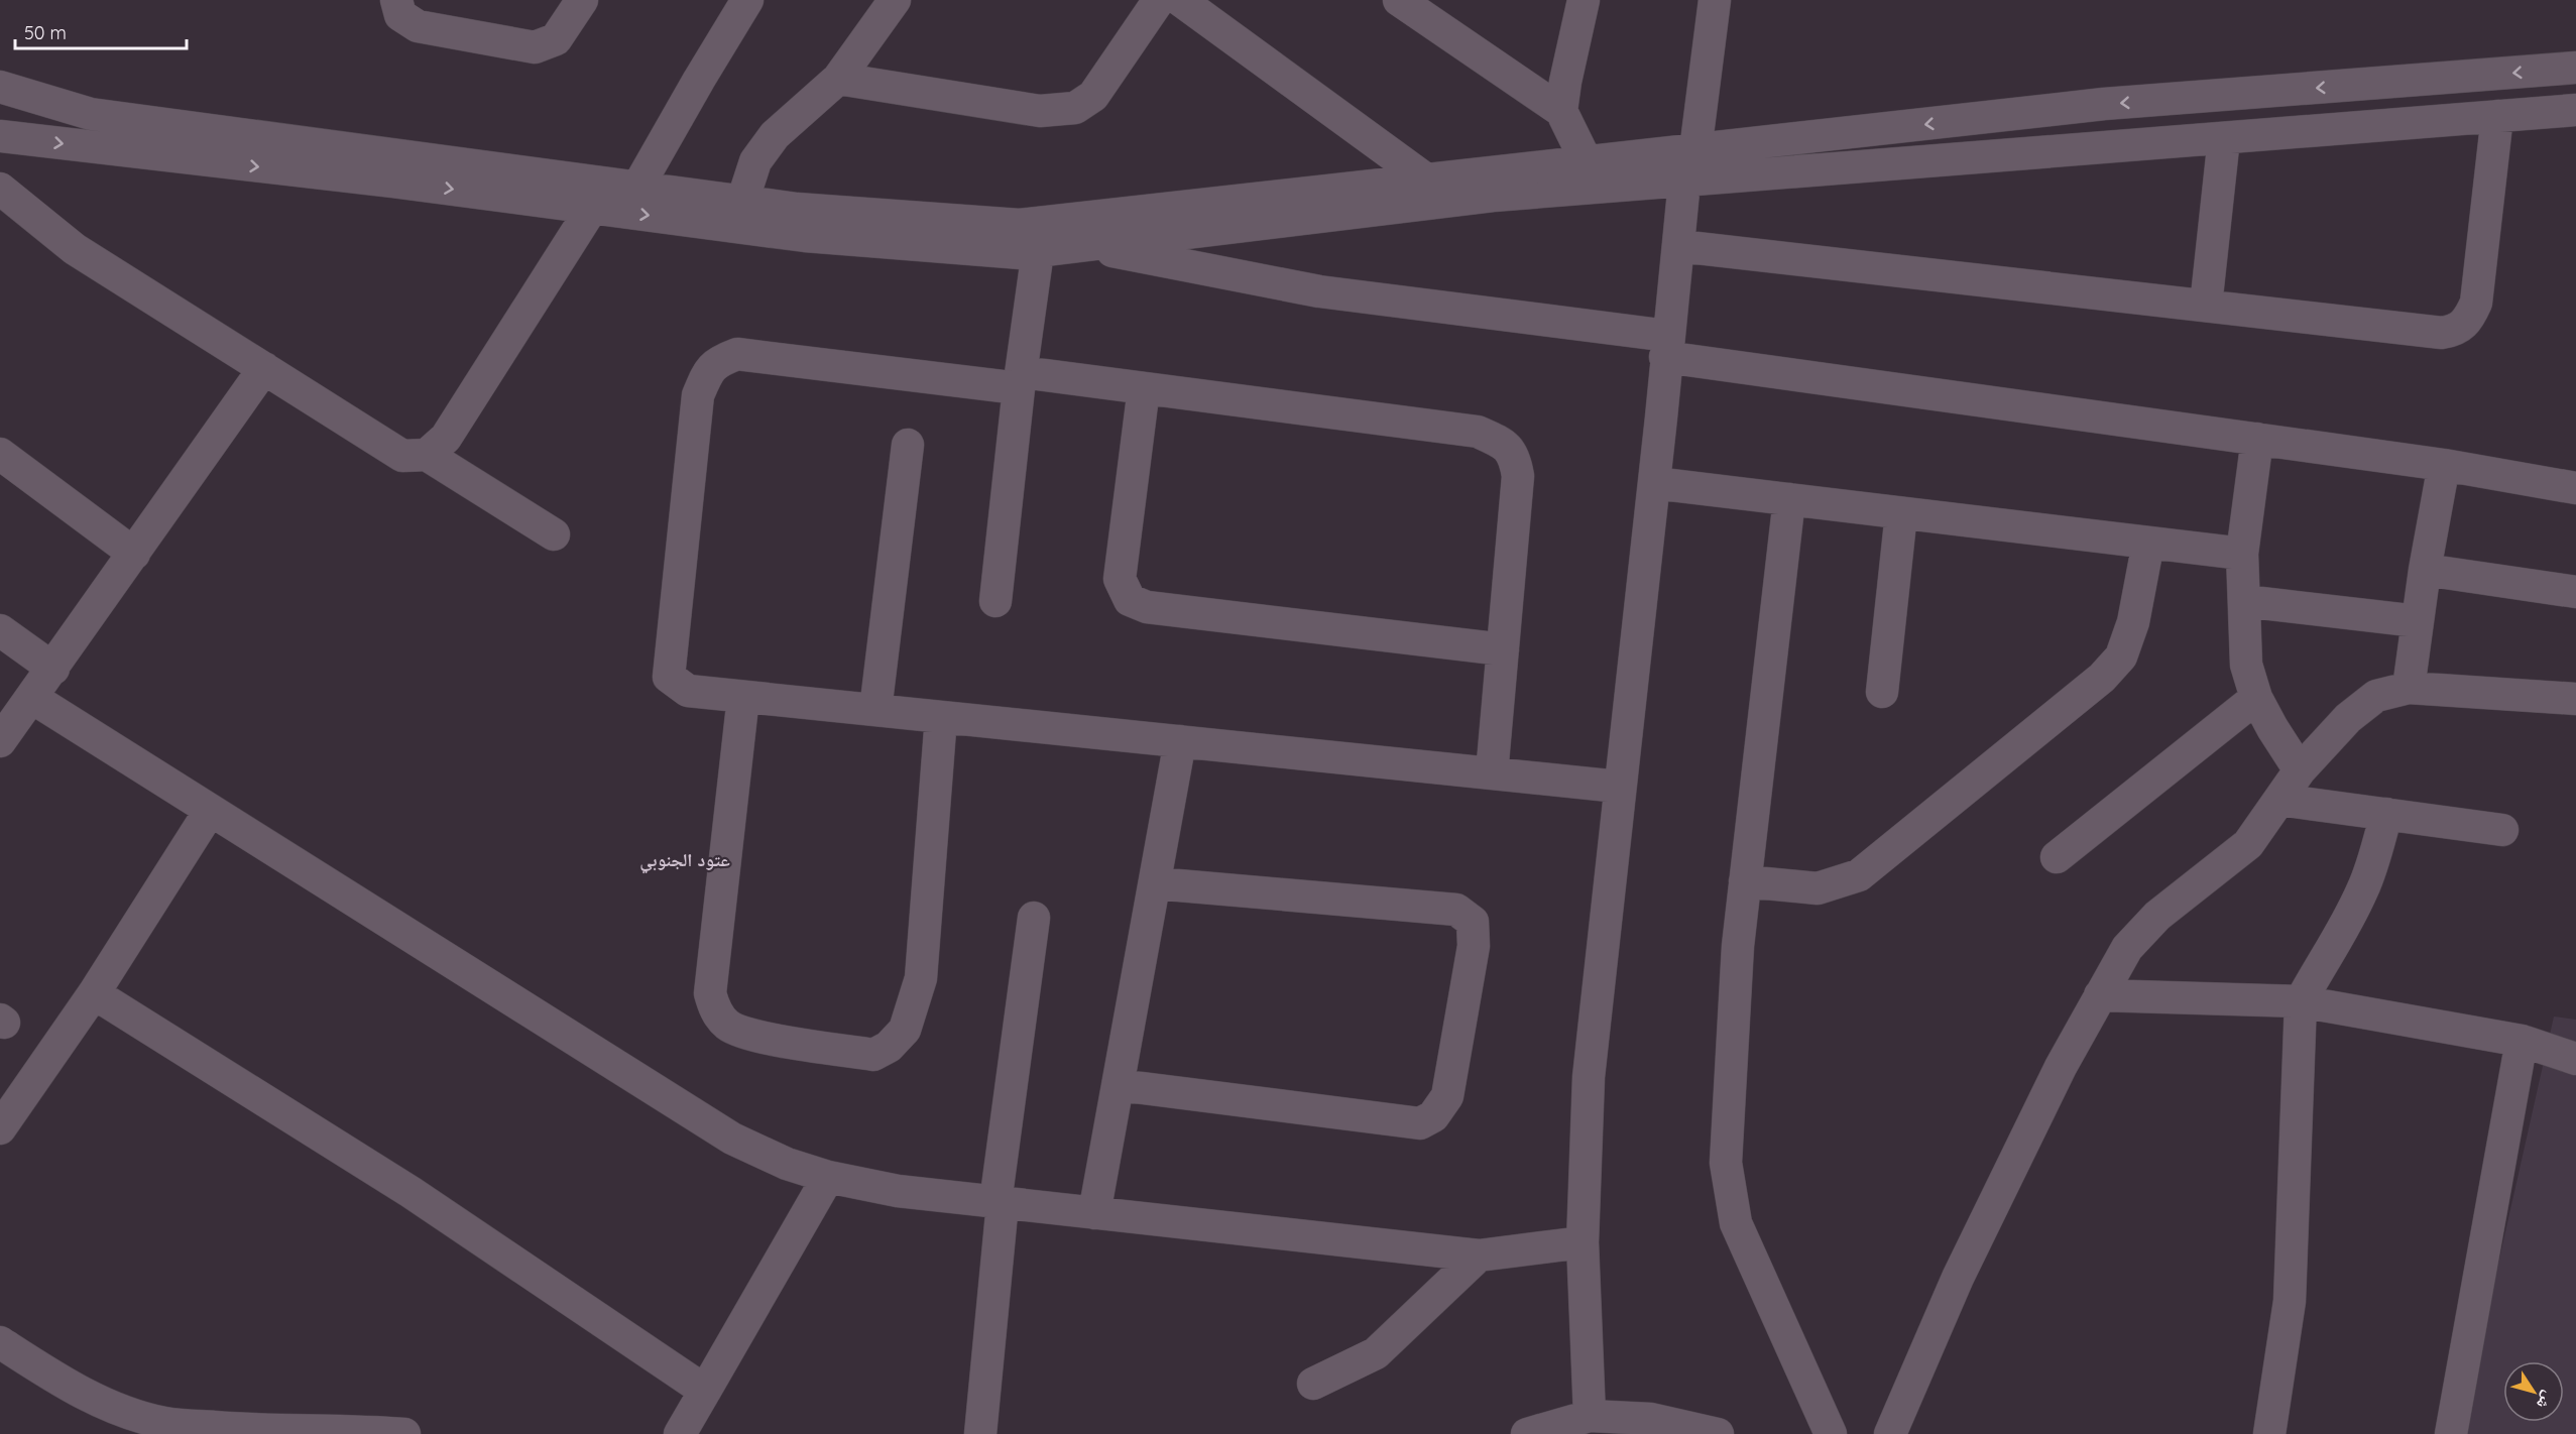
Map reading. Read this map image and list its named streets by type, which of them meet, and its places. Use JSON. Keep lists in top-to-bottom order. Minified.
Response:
{"districts":["عتود الجنوبي"],"scale_bar":"50 m","north":"bottom right"}
